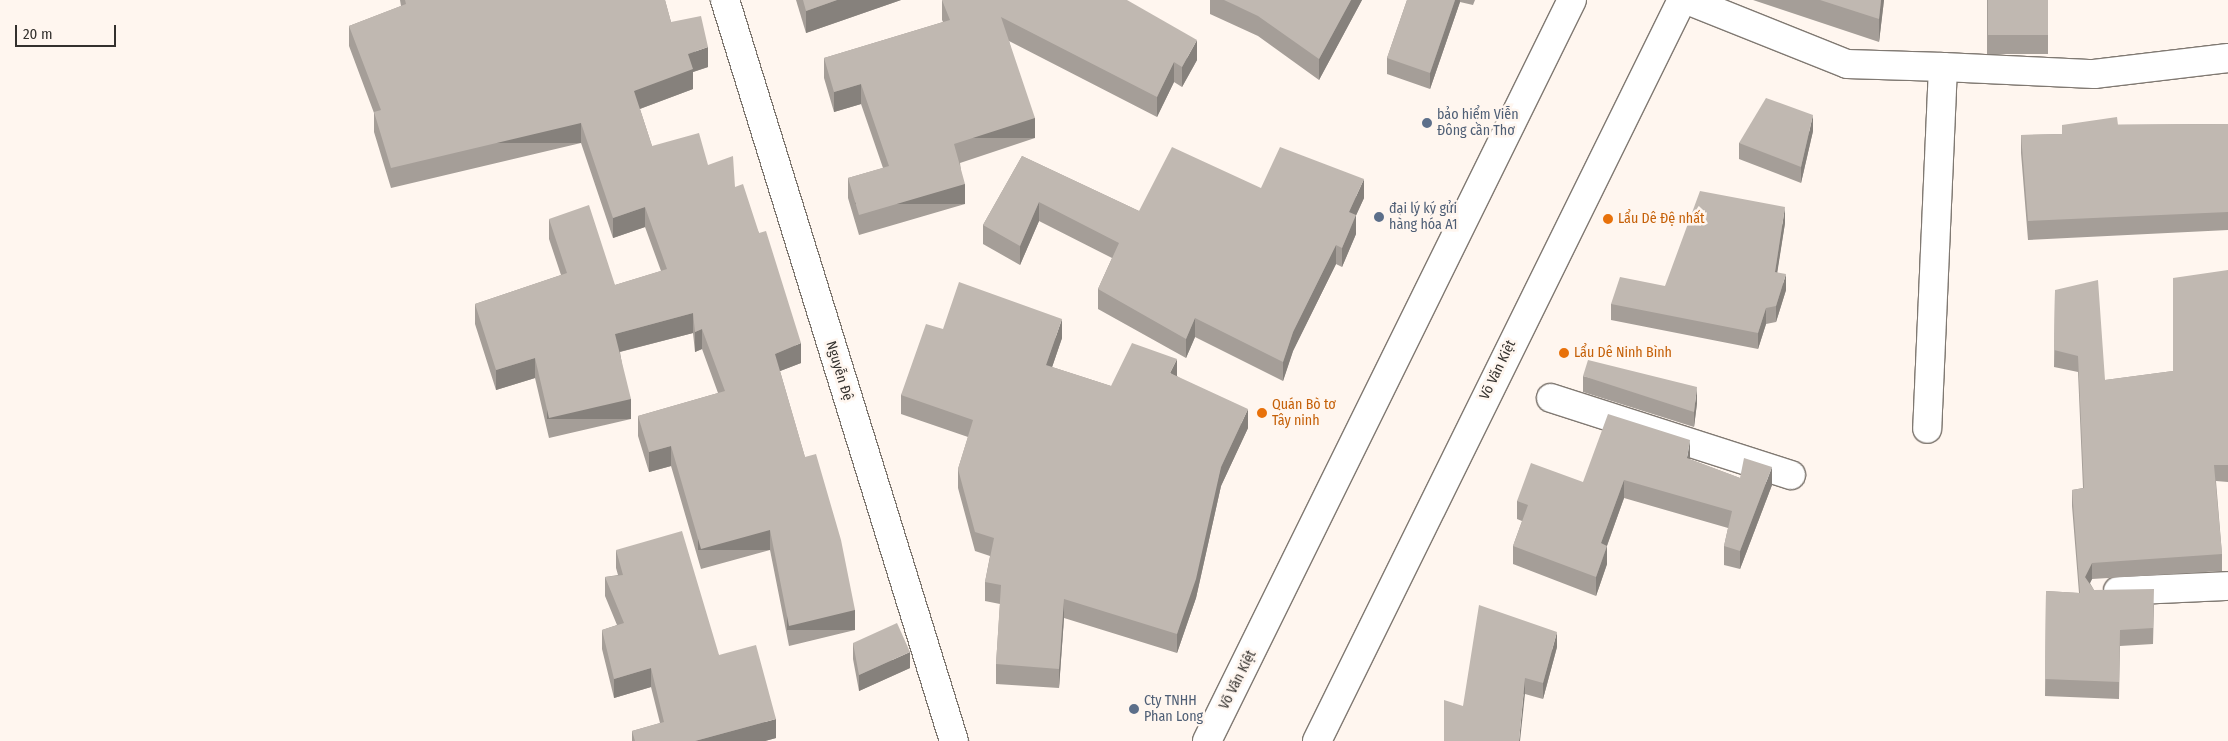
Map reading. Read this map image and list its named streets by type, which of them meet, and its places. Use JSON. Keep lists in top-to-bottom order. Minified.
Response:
{"streets":{"street":["Võ Văn Kiệt","Nguyễn Đệ"]},"places":["bảo hiểm Viễn Đông cần Thơ","đại lý ký gửi hàng hóa A1","Lẩu Dê Đệ nhất","Lẩu Dê Ninh Bình","Quán Bò tơ Tây ninh","Cty TNHH Phan Long"],"scale_bar":"20 m"}
